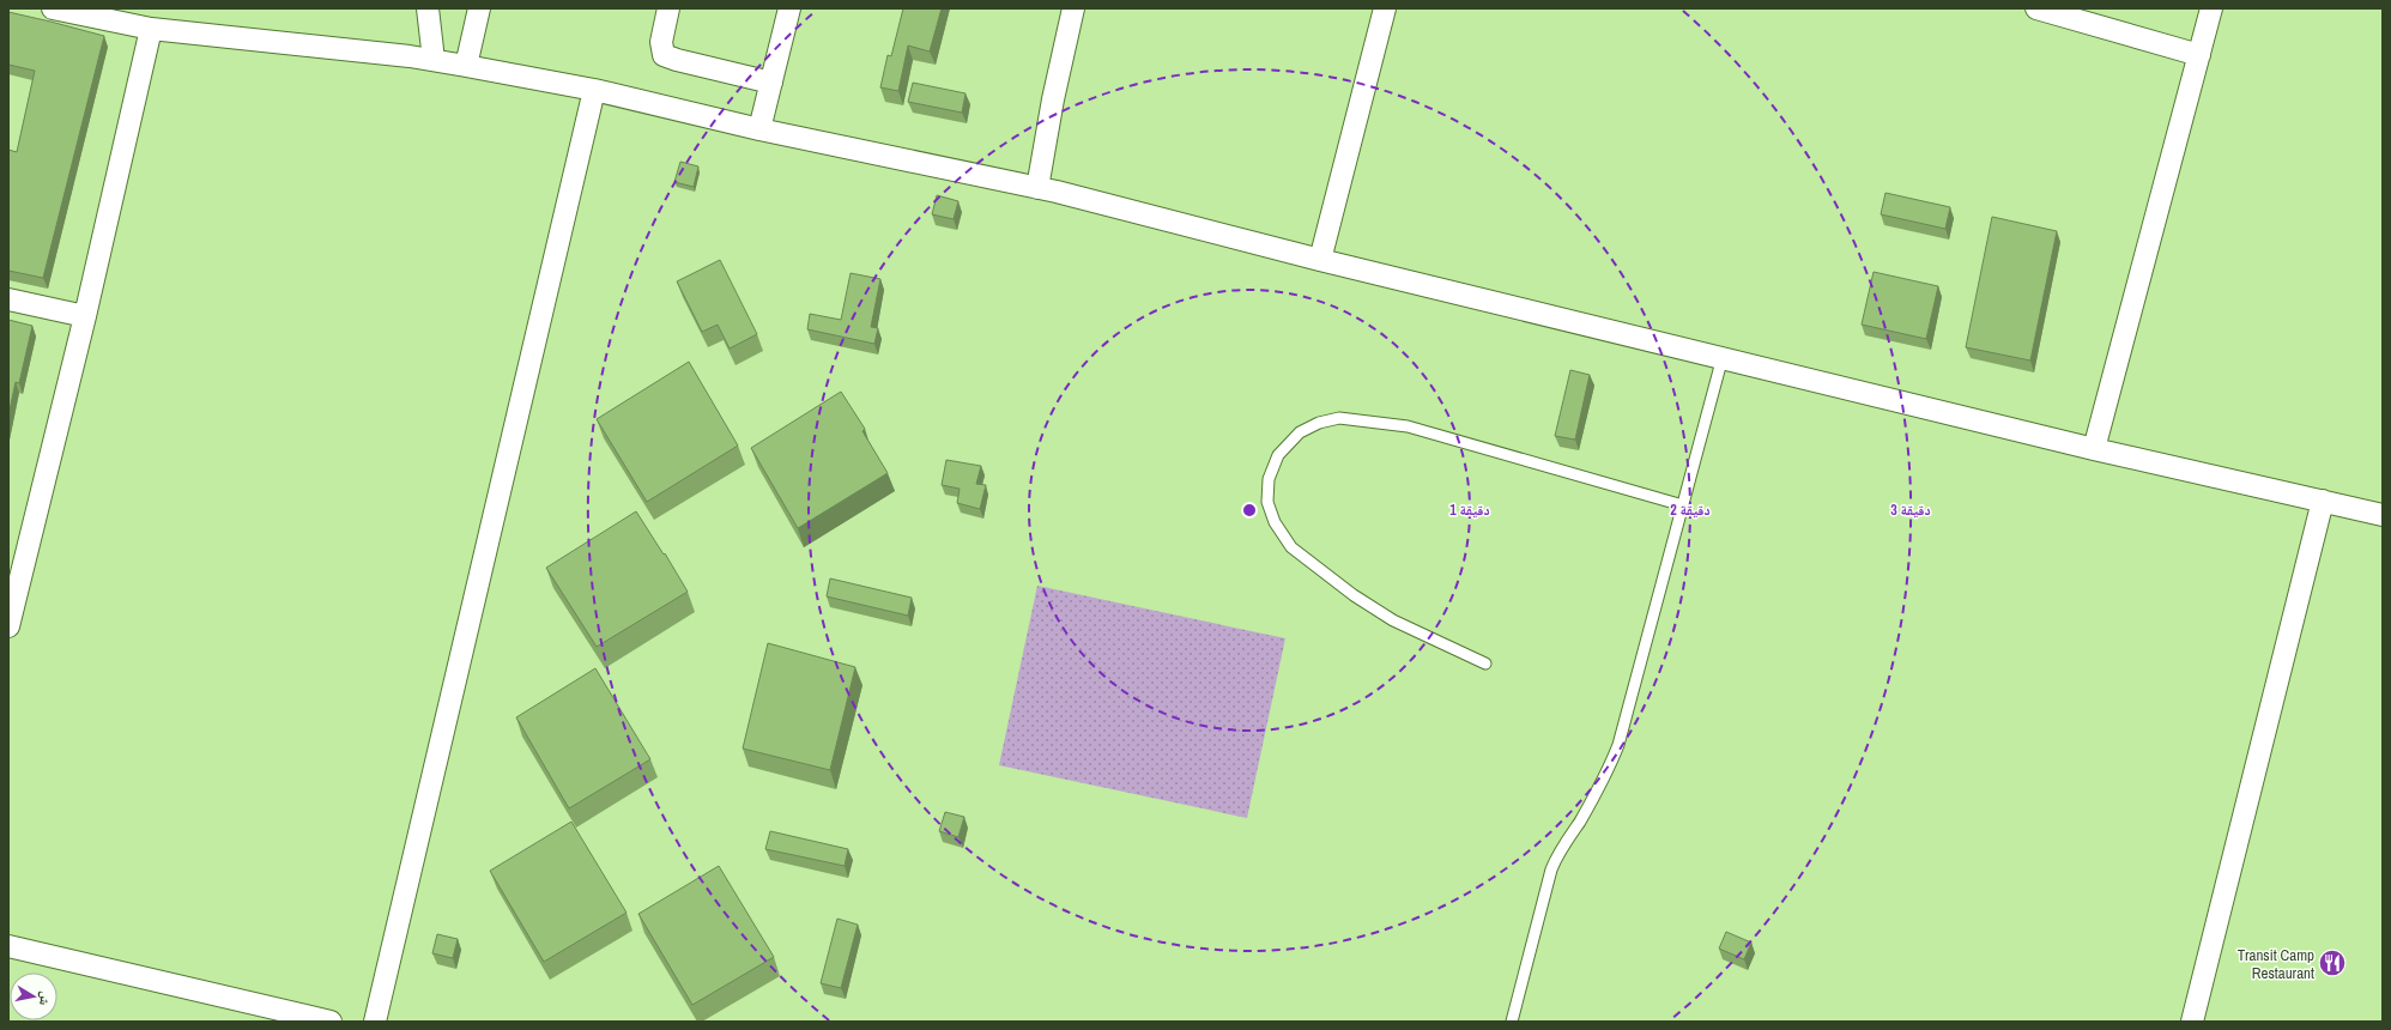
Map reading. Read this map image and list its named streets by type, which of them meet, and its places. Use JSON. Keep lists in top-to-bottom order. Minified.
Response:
{"places":{"restaurant":["Transit Camp Restaurant"]},"north":"right","rings":["1 دقيقة","2 دقيقة","3 دقيقة"]}
